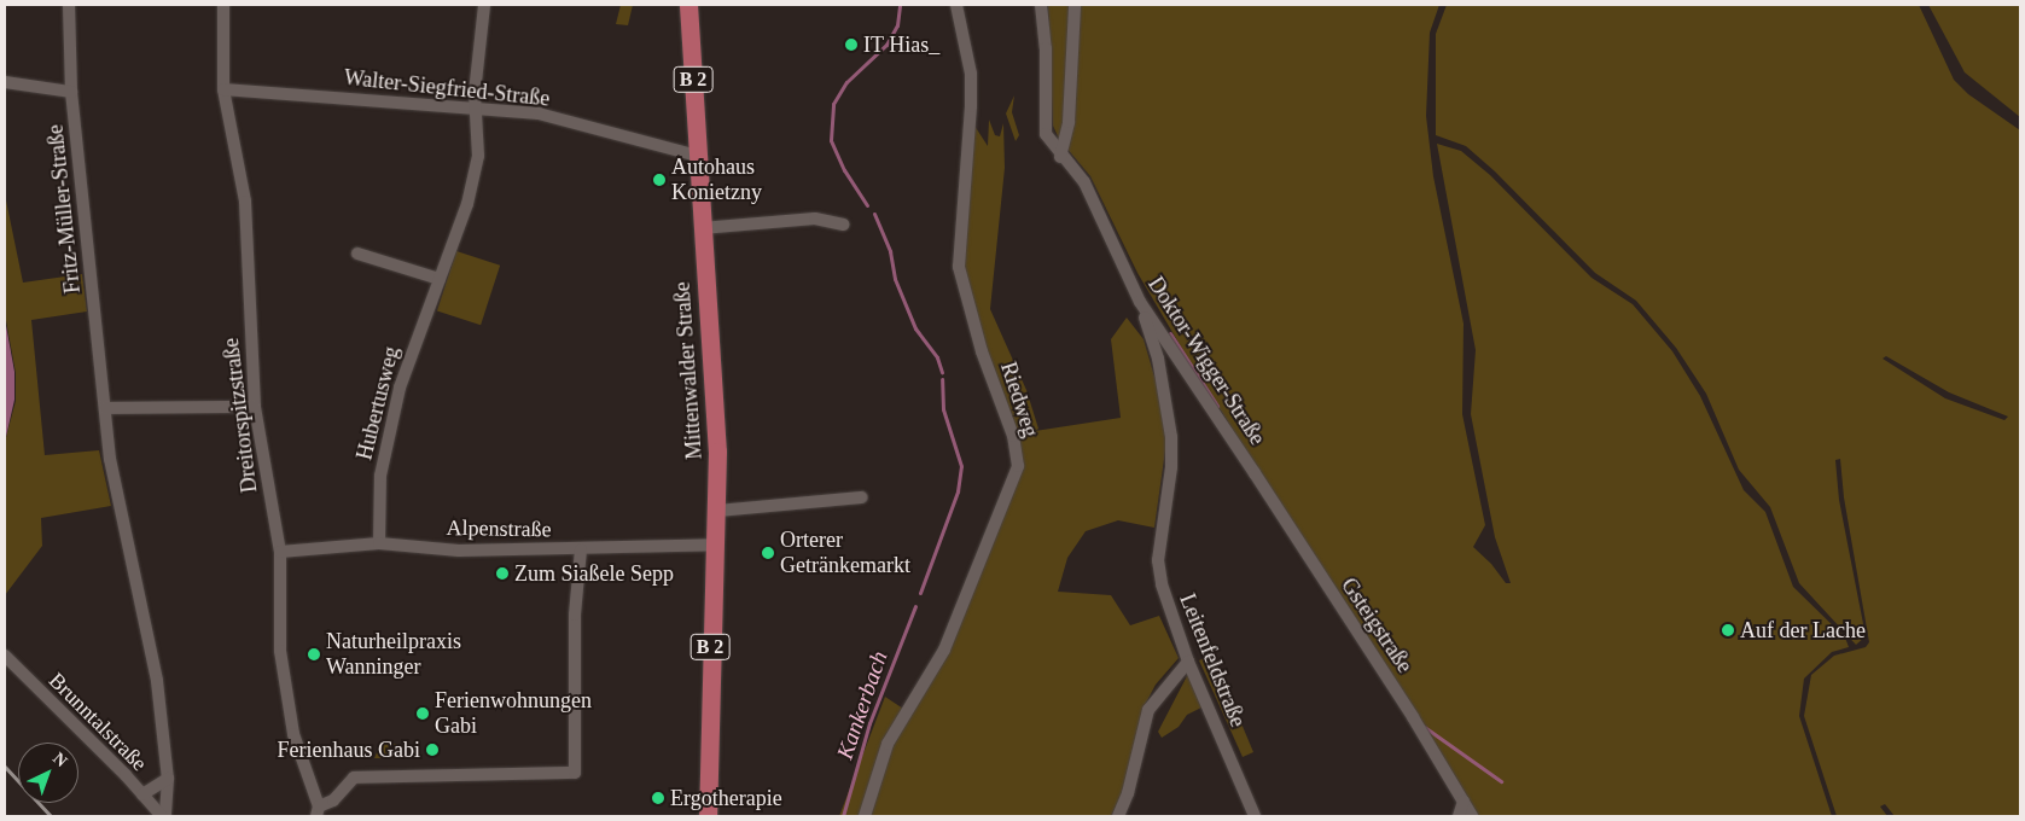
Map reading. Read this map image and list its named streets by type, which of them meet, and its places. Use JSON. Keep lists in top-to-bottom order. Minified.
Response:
{"streets":{"main road":["B 2","Mittenwalder Straße"],"street":["Walter-Siegfried-Straße","Fritz-Müller-Straße","Doktor-Wigger-Straße","Riedweg","Hubertusweg","Dreitorspitzstraße","Alpenstraße","Gsteigstraße","Leitenfeldstraße","Brunntalstraße"]},"crossings":[["Walter-Siegfried-Straße","Mittenwalder Straße"],["Walter-Siegfried-Straße","Hubertusweg"],["Walter-Siegfried-Straße","Dreitorspitzstraße"],["Fritz-Müller-Straße","Brunntalstraße"],["Doktor-Wigger-Straße","Gsteigstraße"],["Doktor-Wigger-Straße","Leitenfeldstraße"],["Mittenwalder Straße","Alpenstraße"],["Hubertusweg","Alpenstraße"],["Dreitorspitzstraße","Alpenstraße"]],"water":["Kankerbach"],"places":["IT Hias_","Autohaus Konietzny","Orterer Getränkemarkt","Zum Siaßele Sepp","Auf der Lache","Naturheilpraxis Wanninger","Ferienwohnungen Gabi","Ferienhaus Gabi","Ergotherapie"],"north":"top right"}
